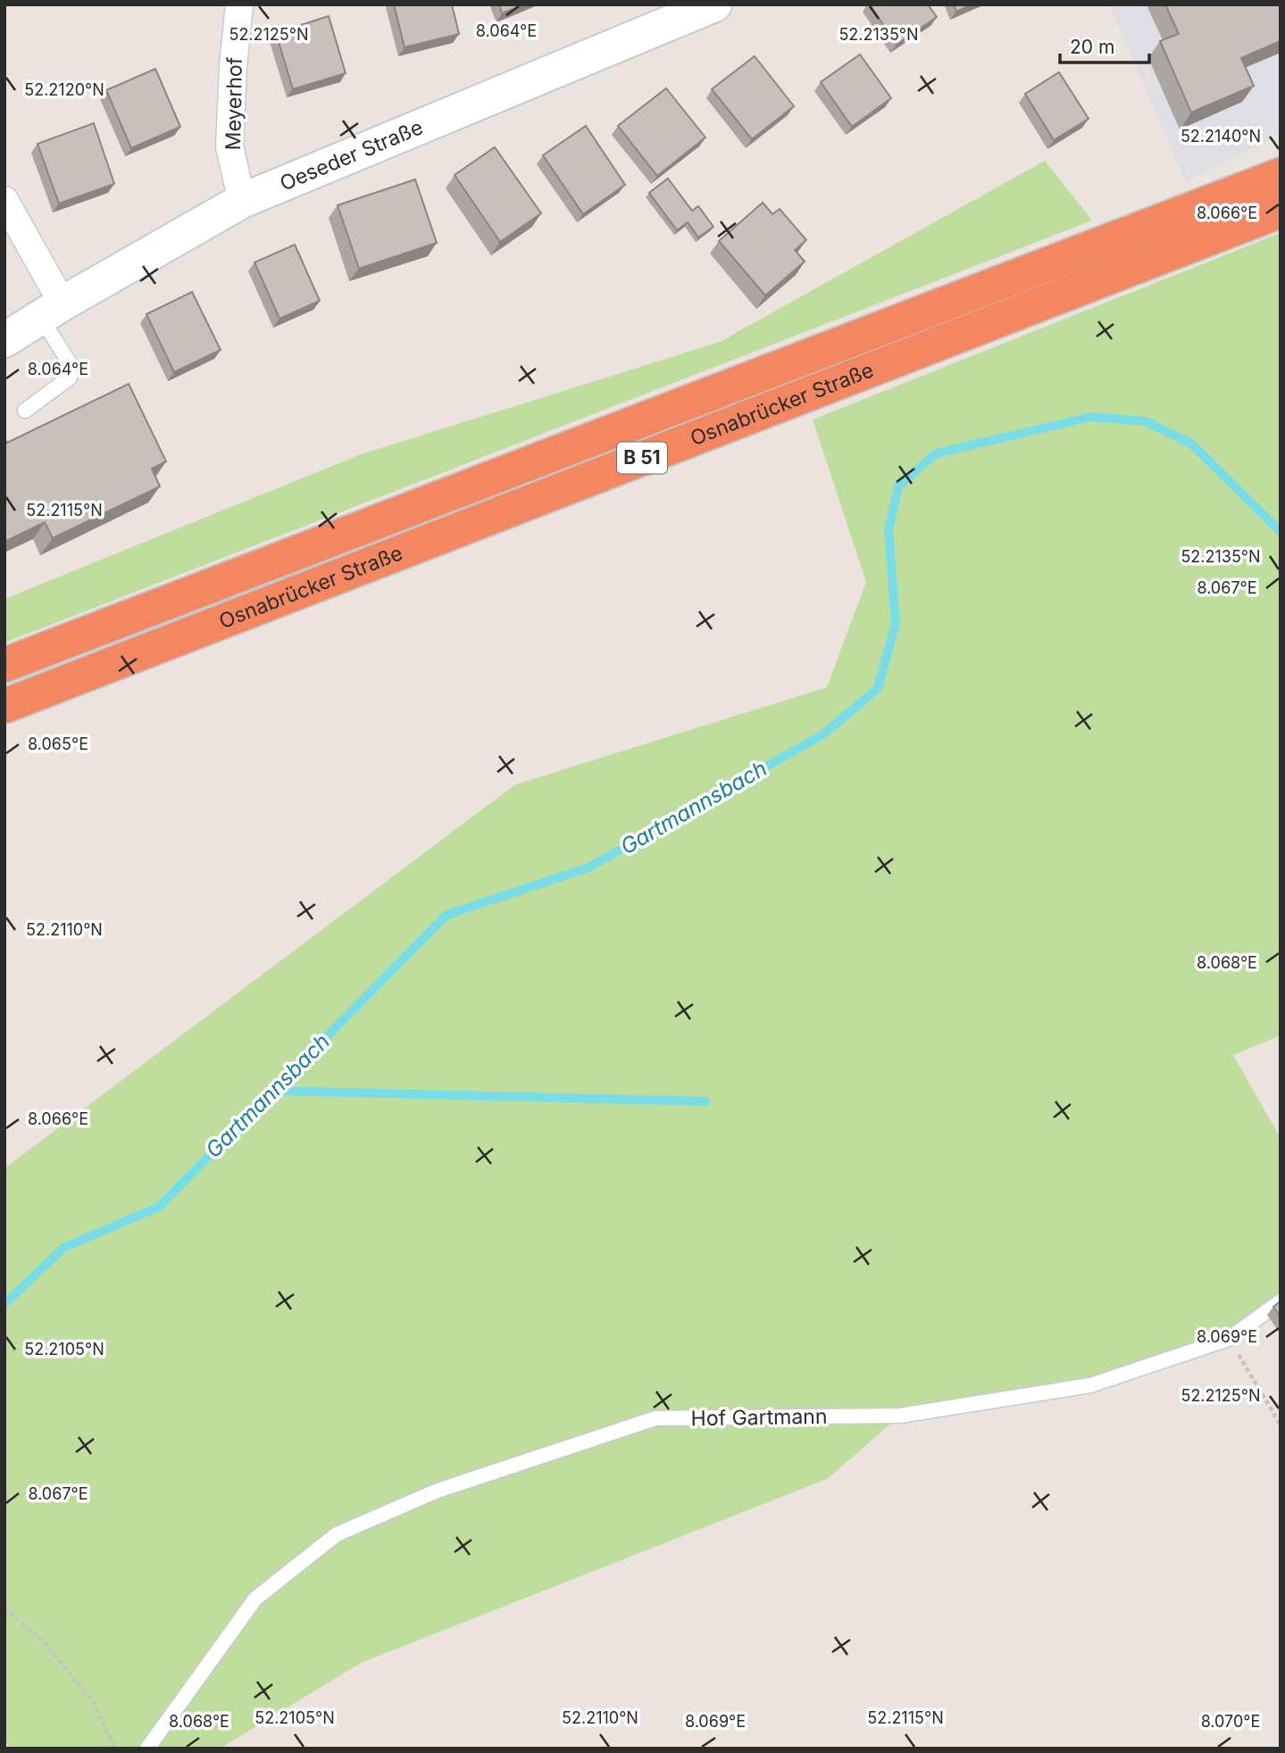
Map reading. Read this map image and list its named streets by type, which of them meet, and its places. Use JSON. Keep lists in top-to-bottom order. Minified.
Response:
{"streets":{"highway":["Osnabrücker Straße","B 51"],"street":["Meyerhof","Oeseder Straße"],"lane":["Hof Gartmann"]},"crossings":[["Meyerhof","Oeseder Straße"]],"water":["Gartmannsbach"],"scale_bar":"20 m","coordinates":["8.064°E","52.2125°N","52.2135°N","52.2120°N","52.2140°N","8.066°E","52.2115°N","8.067°E","8.065°E","52.2110°N","8.068°E","8.069°E","52.2105°N","8.070°E"]}
